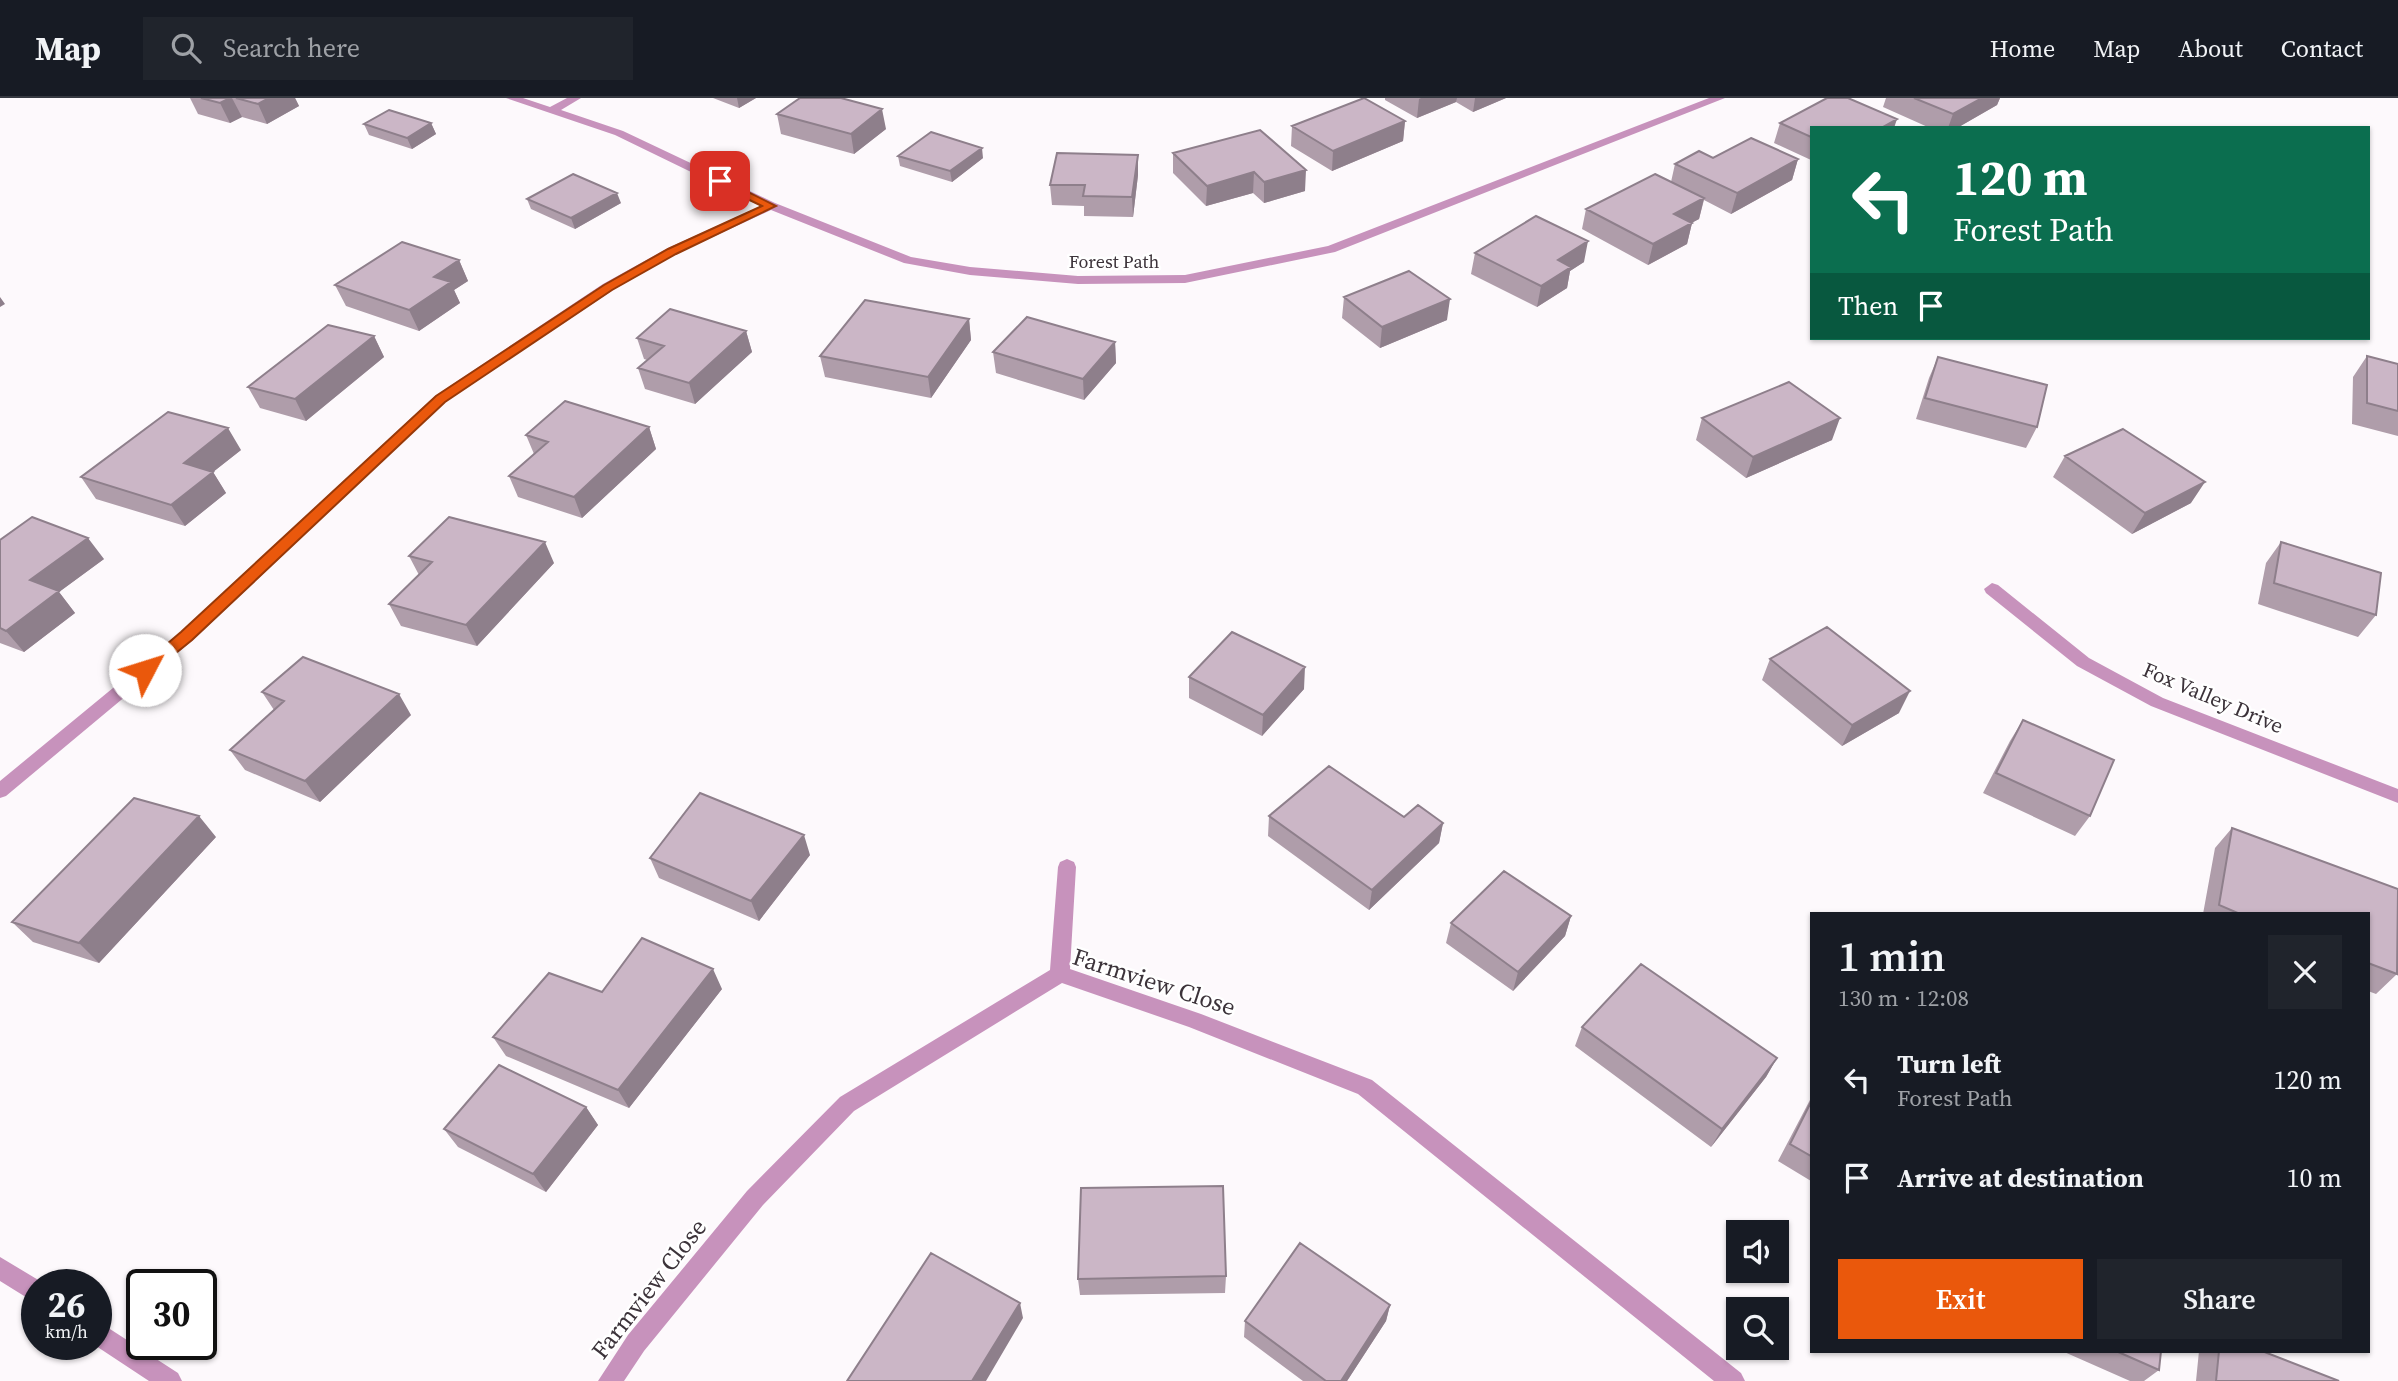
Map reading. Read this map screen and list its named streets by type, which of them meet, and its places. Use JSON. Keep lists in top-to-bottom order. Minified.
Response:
{"streets":{"street":["Forest Path","Fox Valley Drive","Farmview Close"]},"page":{"header":"Map","search":"Search here","nav":["Home","Map","About","Contact"],"turn":["120 m","Forest Path"],"then":"Then","heading":["1 min","130 m · 12:08"],"list":[{"name":"Turn left","note":"Forest Path","value":"120 m"},{"name":"Arrive at destination","value":"10 m"}],"buttons":["Exit","Share"],"speed":"26 km/h","limit":"30"}}
